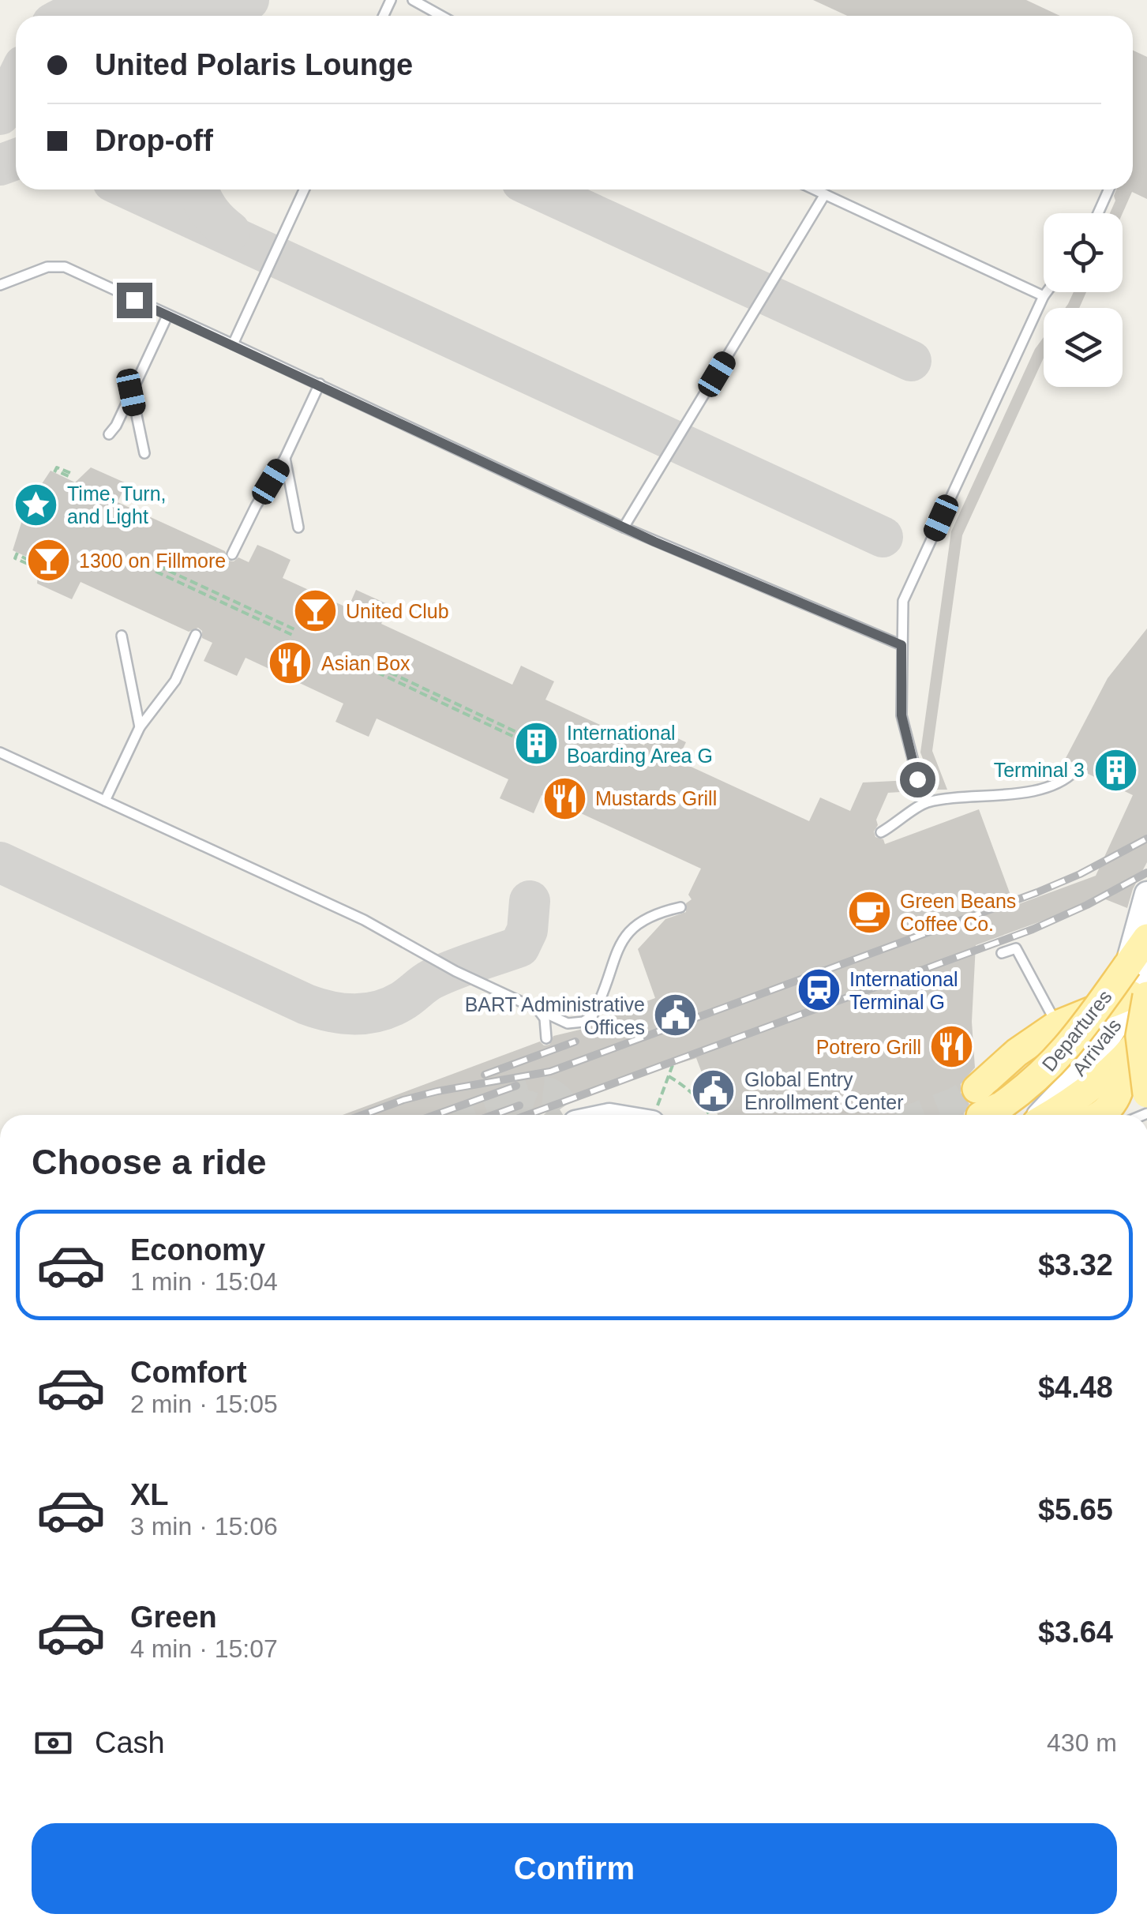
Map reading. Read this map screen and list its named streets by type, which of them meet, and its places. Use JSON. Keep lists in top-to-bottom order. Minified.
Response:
{"streets":{"main road":["Departures","Arrivals"]},"crossings":[["Departures","Arrivals"]],"places":{"place":["Time, Turn, and Light"],"bar":["1300 on Fillmore","United Club"],"restaurant":["Asian Box","Mustards Grill","Potrero Grill"],"building":["International Boarding Area G","Terminal 3"],"cafe":["Green Beans Coffee Co."],"station":["International Terminal G"],"public building":["BART Administrative Offices","Global Entry Enrollment Center"]},"page":{"banner":["United Polaris Lounge","Drop-off"],"heading":"Choose a ride","list":[{"name":"Economy","note":"1 min · 15:04","value":"$3.32"},{"name":"Comfort","note":"2 min · 15:05","value":"$4.48"},{"name":"XL","note":"3 min · 15:06","value":"$5.65"},{"name":"Green","note":"4 min · 15:07","value":"$3.64"}],"pay":["Cash","430 m"],"buttons":"Confirm"}}
